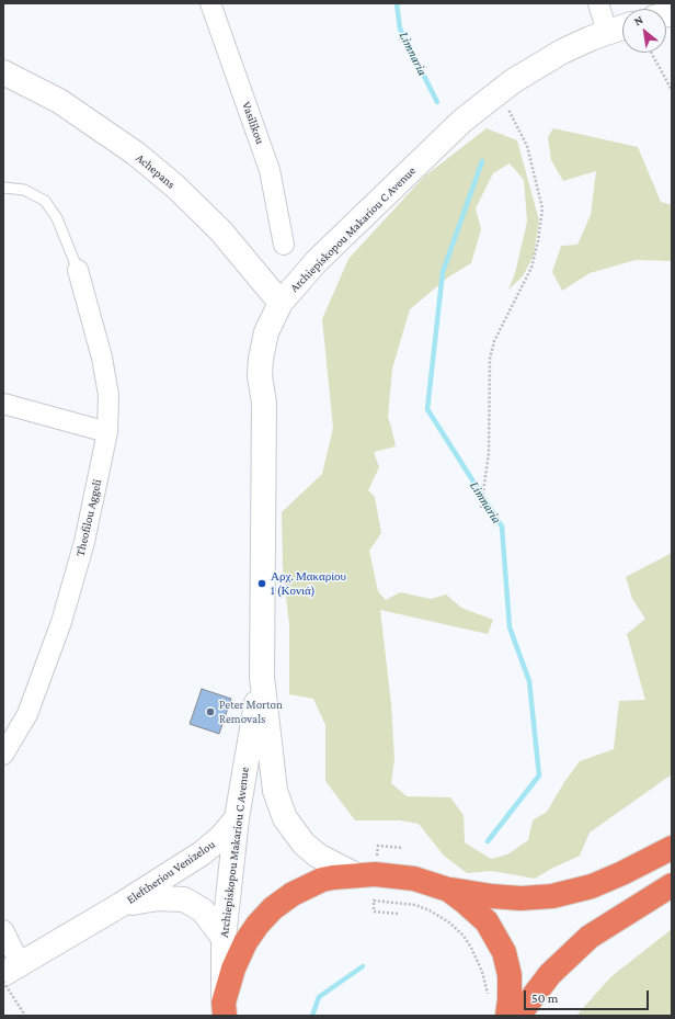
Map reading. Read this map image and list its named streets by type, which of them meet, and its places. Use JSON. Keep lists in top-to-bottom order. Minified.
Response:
{"streets":{"main road":["Achepans","Archiepiskopou Makariou C Avenue","Eleftheriou Venizelou"],"street":["Vasilikou","Theofilou Aggeli"]},"crossings":[["Achepans","Archiepiskopou Makariou C Avenue"],["Archiepiskopou Makariou C Avenue","Eleftheriou Venizelou"]],"water":["Limnaria"],"places":["Αρχ. Μακαρίου 1 (Κονιά)","Peter Morton Removals"],"scale_bar":"50 m","north":"top left"}
